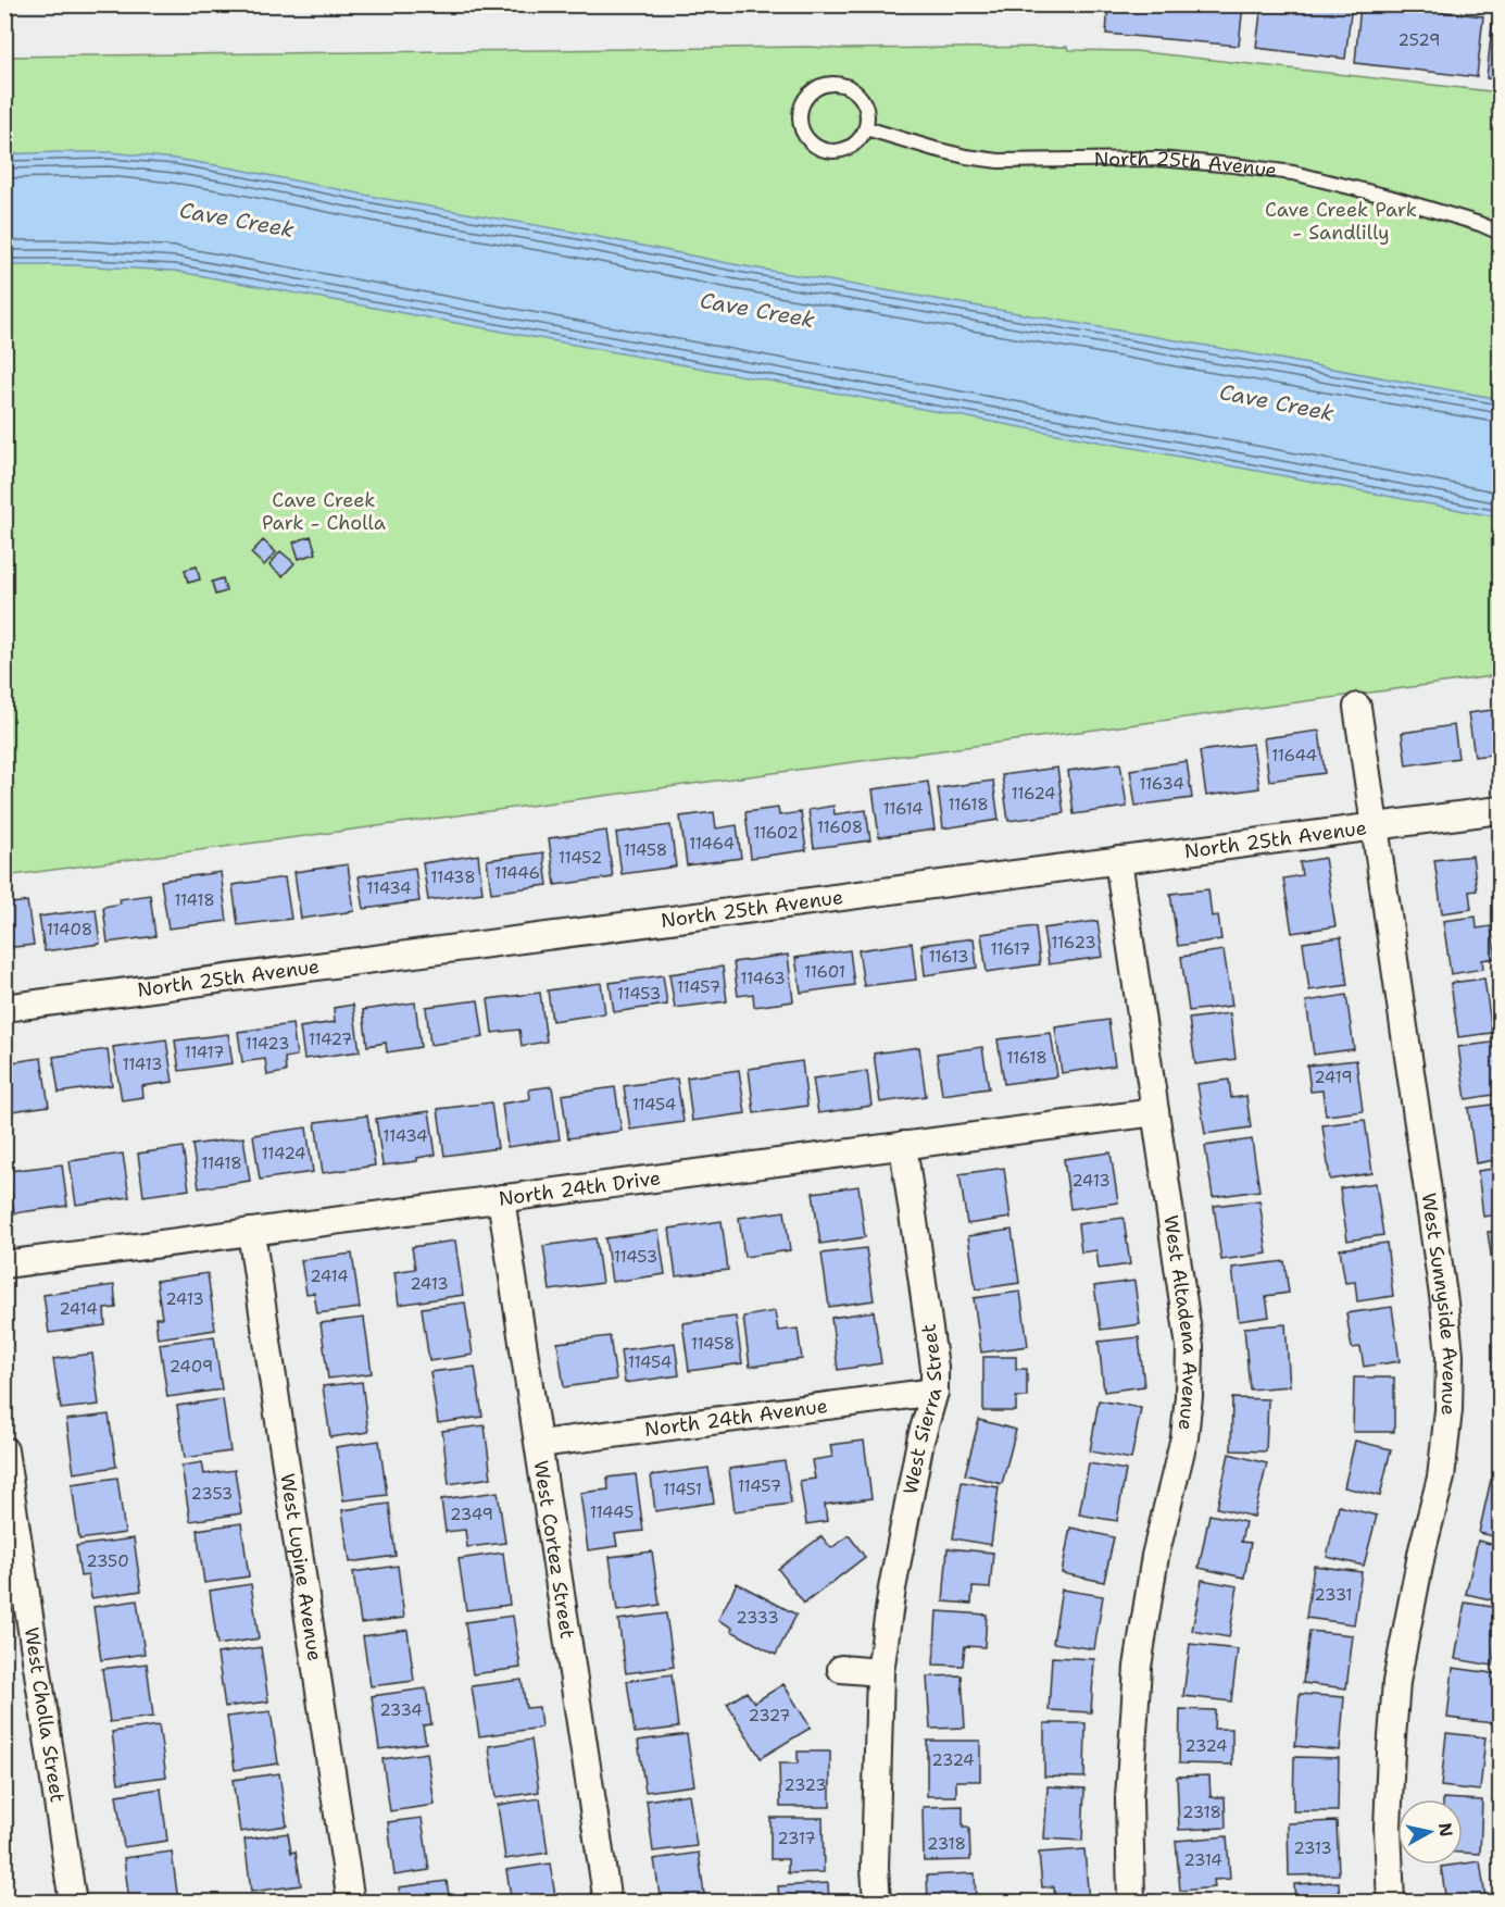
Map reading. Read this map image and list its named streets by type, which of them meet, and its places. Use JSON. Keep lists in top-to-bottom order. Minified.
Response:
{"streets":{"street":["North 25th Avenue","North 24th Drive","West Sunnyside Avenue","West Altadena Avenue","West Sierra Street","North 24th Avenue","West Cortez Street","West Lupine Avenue","West Cholla Street"]},"crossings":[["North 25th Avenue","West Sunnyside Avenue"],["North 25th Avenue","West Altadena Avenue"],["North 24th Drive","West Altadena Avenue"],["North 24th Drive","West Sierra Street"],["North 24th Drive","West Cortez Street"],["North 24th Drive","West Lupine Avenue"],["West Sierra Street","North 24th Avenue"],["North 24th Avenue","West Cortez Street"]],"water":["Cave Creek"],"parks":["Cave Creek Park - Sandlilly","Cave Creek Park - Cholla"],"house_numbers":["2529","11644","11634","11624","11618","11614","11608","11602","11464","11458","11452","11446","11438","11434","11418","11408","11623","11617","11613","11601","11463","11457","11453","11427","11423","11417","11618","11413","2419","11454","11434","11424","11418","2413","11453","2414","2413","2413","2414","11458","11454","2409","11457","11451","2353","11445","2349","2350","2331","2333","2334","2327","2324","2324","2323","2318","2317","2318","2313","2314"],"north":"right"}
